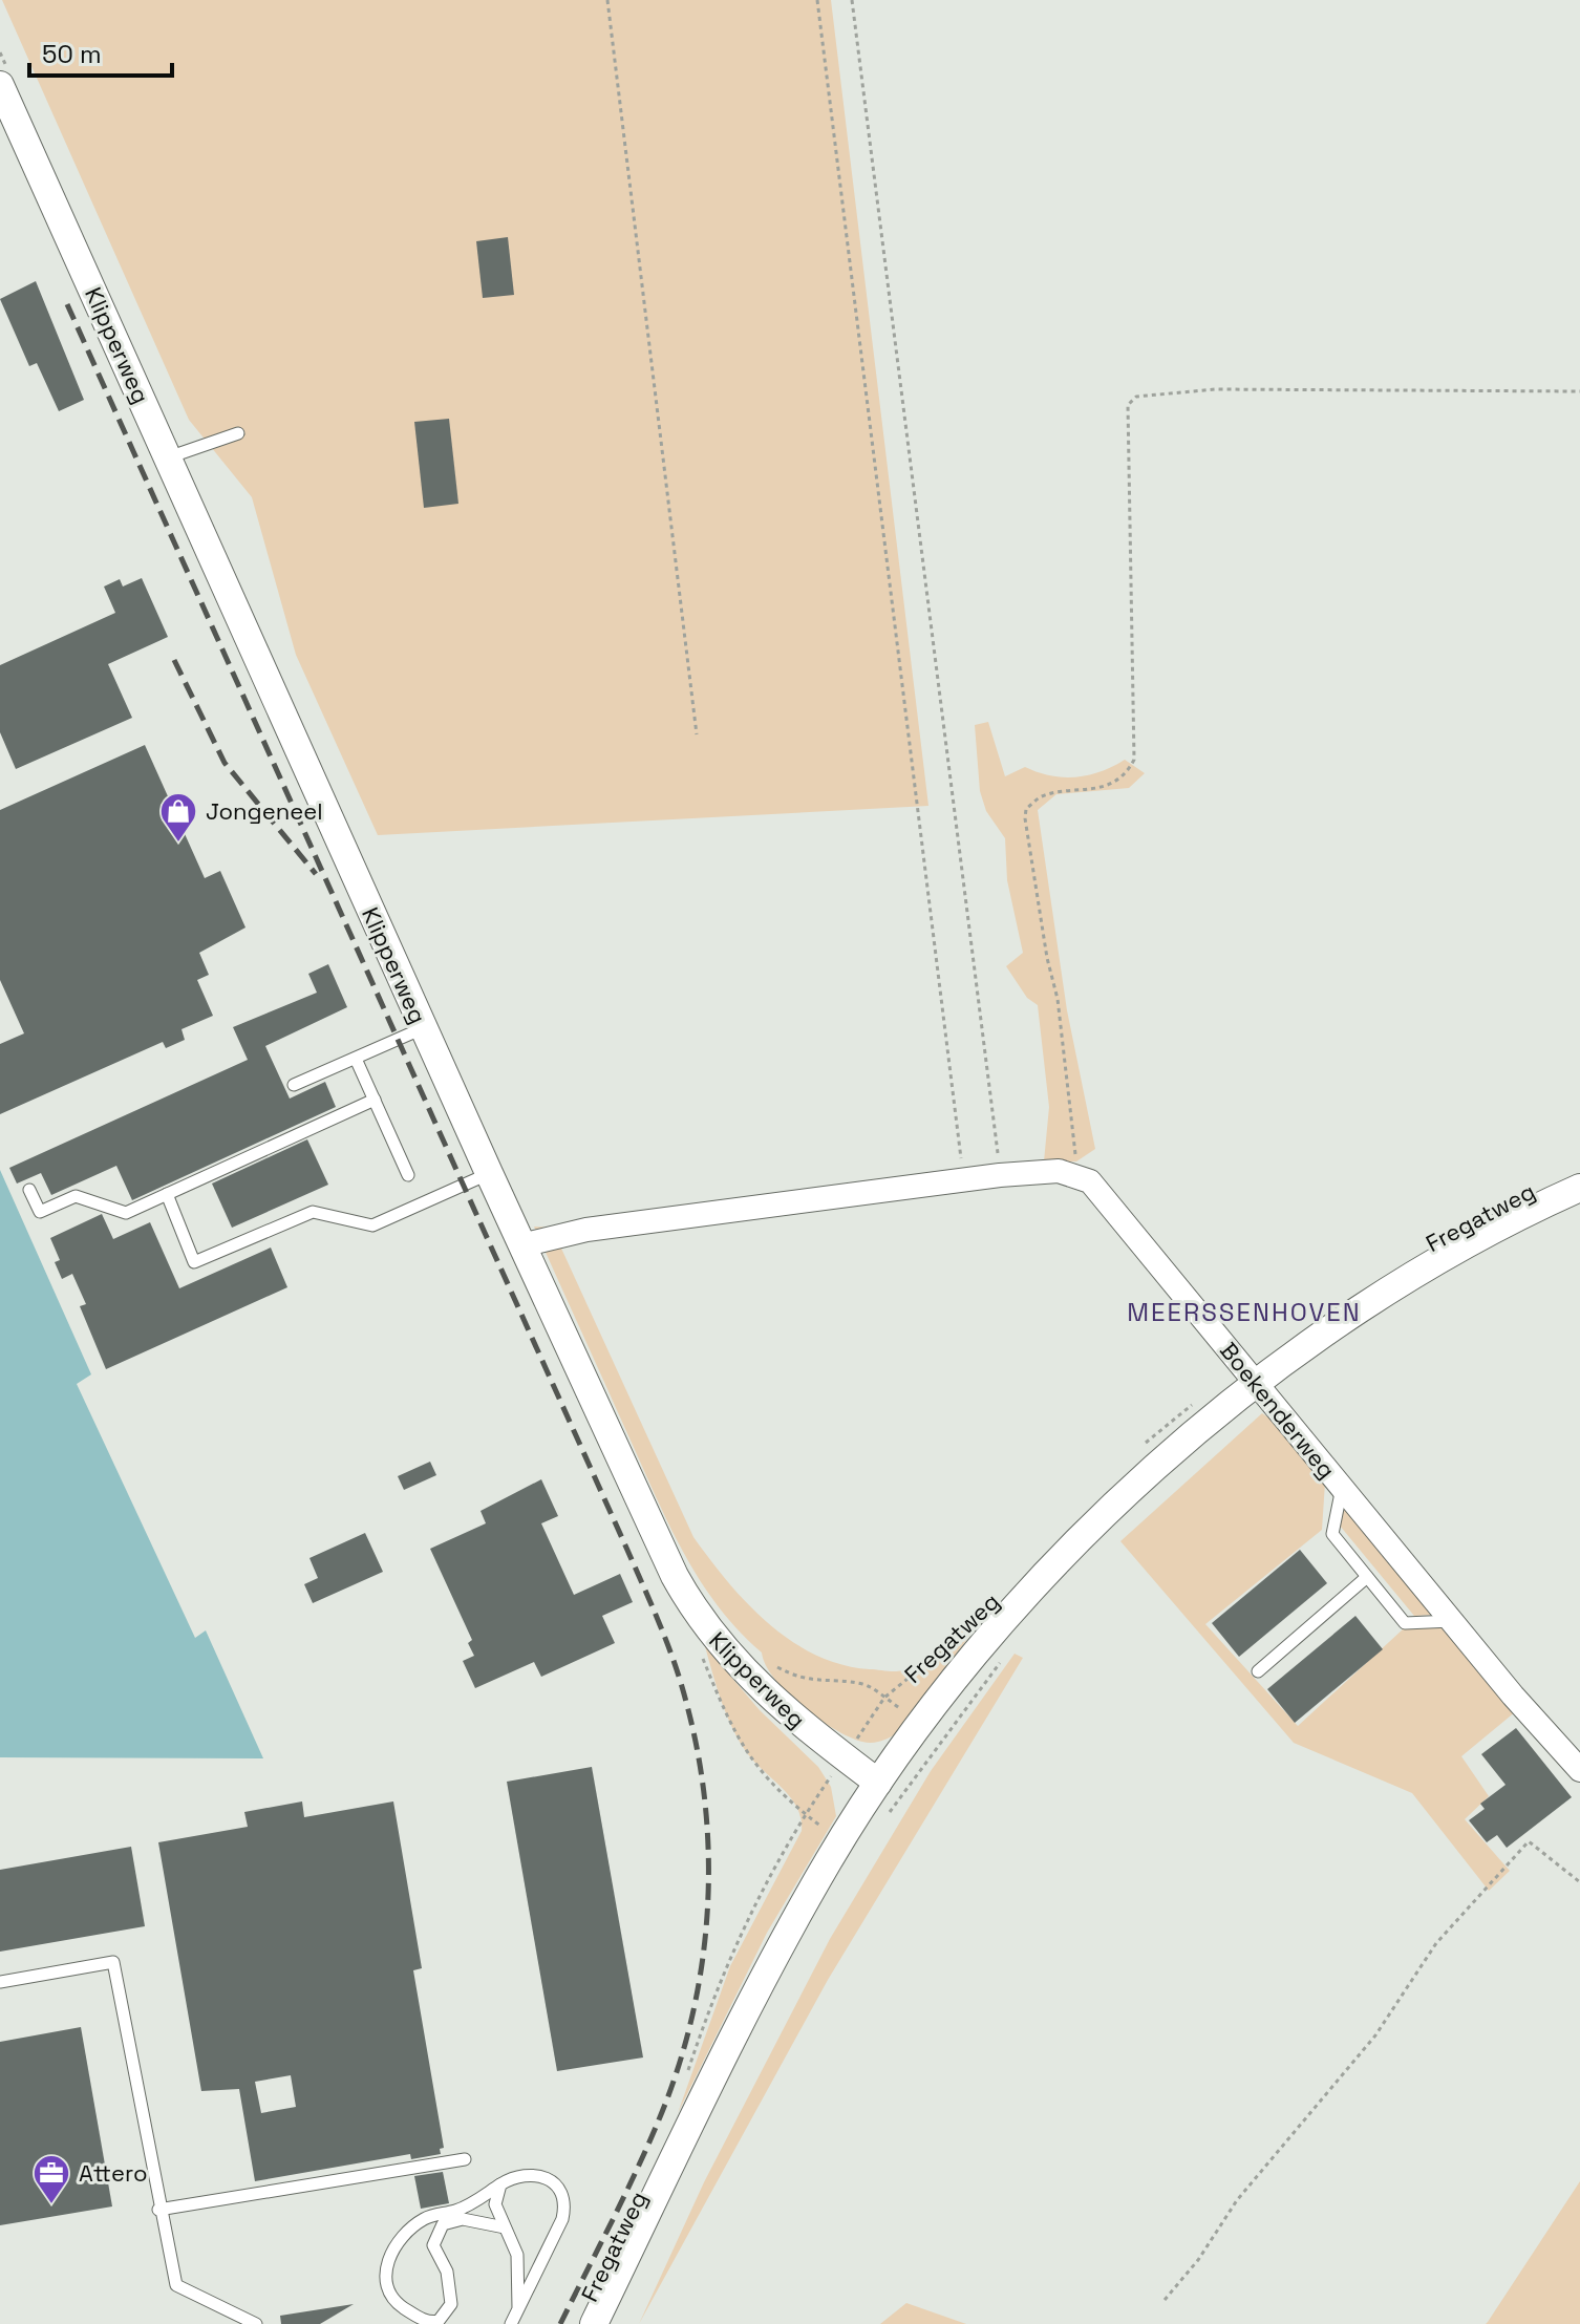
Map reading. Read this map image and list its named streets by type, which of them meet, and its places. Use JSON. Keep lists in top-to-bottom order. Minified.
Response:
{"streets":{"street":["Klipperweg","Fregatweg","Boekenderweg"]},"crossings":[["Klipperweg","Fregatweg"],["Fregatweg","Boekenderweg"]],"districts":["MEERSSENHOVEN"],"places":{"shop":["Jongeneel"],"office":["Attero"]},"scale_bar":"50 m"}
